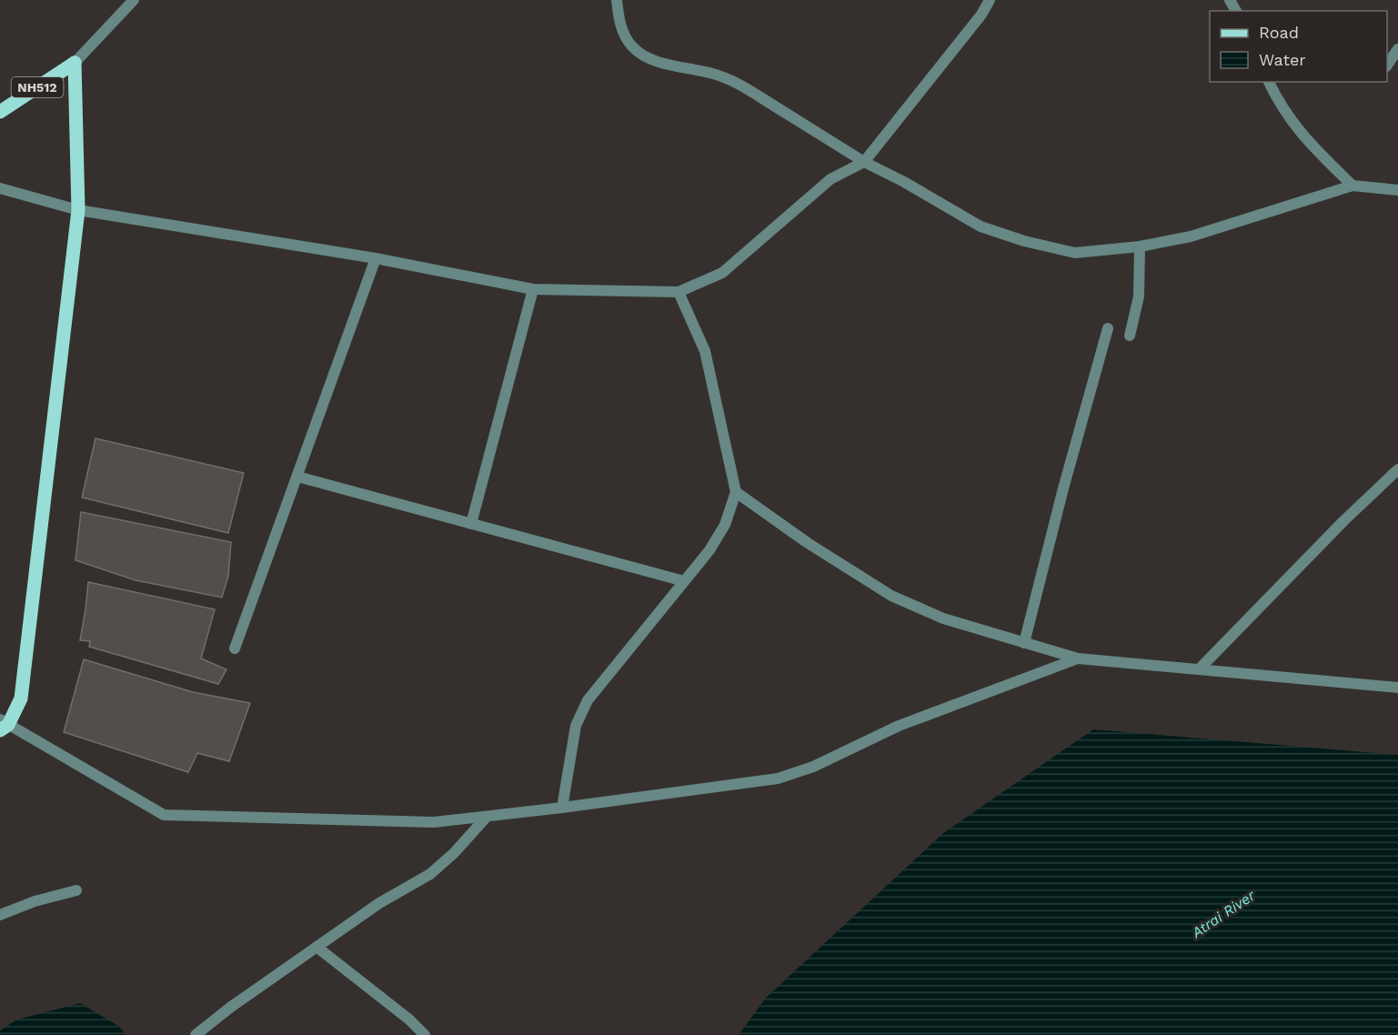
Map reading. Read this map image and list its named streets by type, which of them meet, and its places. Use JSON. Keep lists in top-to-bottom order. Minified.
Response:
{"streets":{"main road":["NH512"]},"water":["Atrai River"],"legend":["Road","Water"]}
